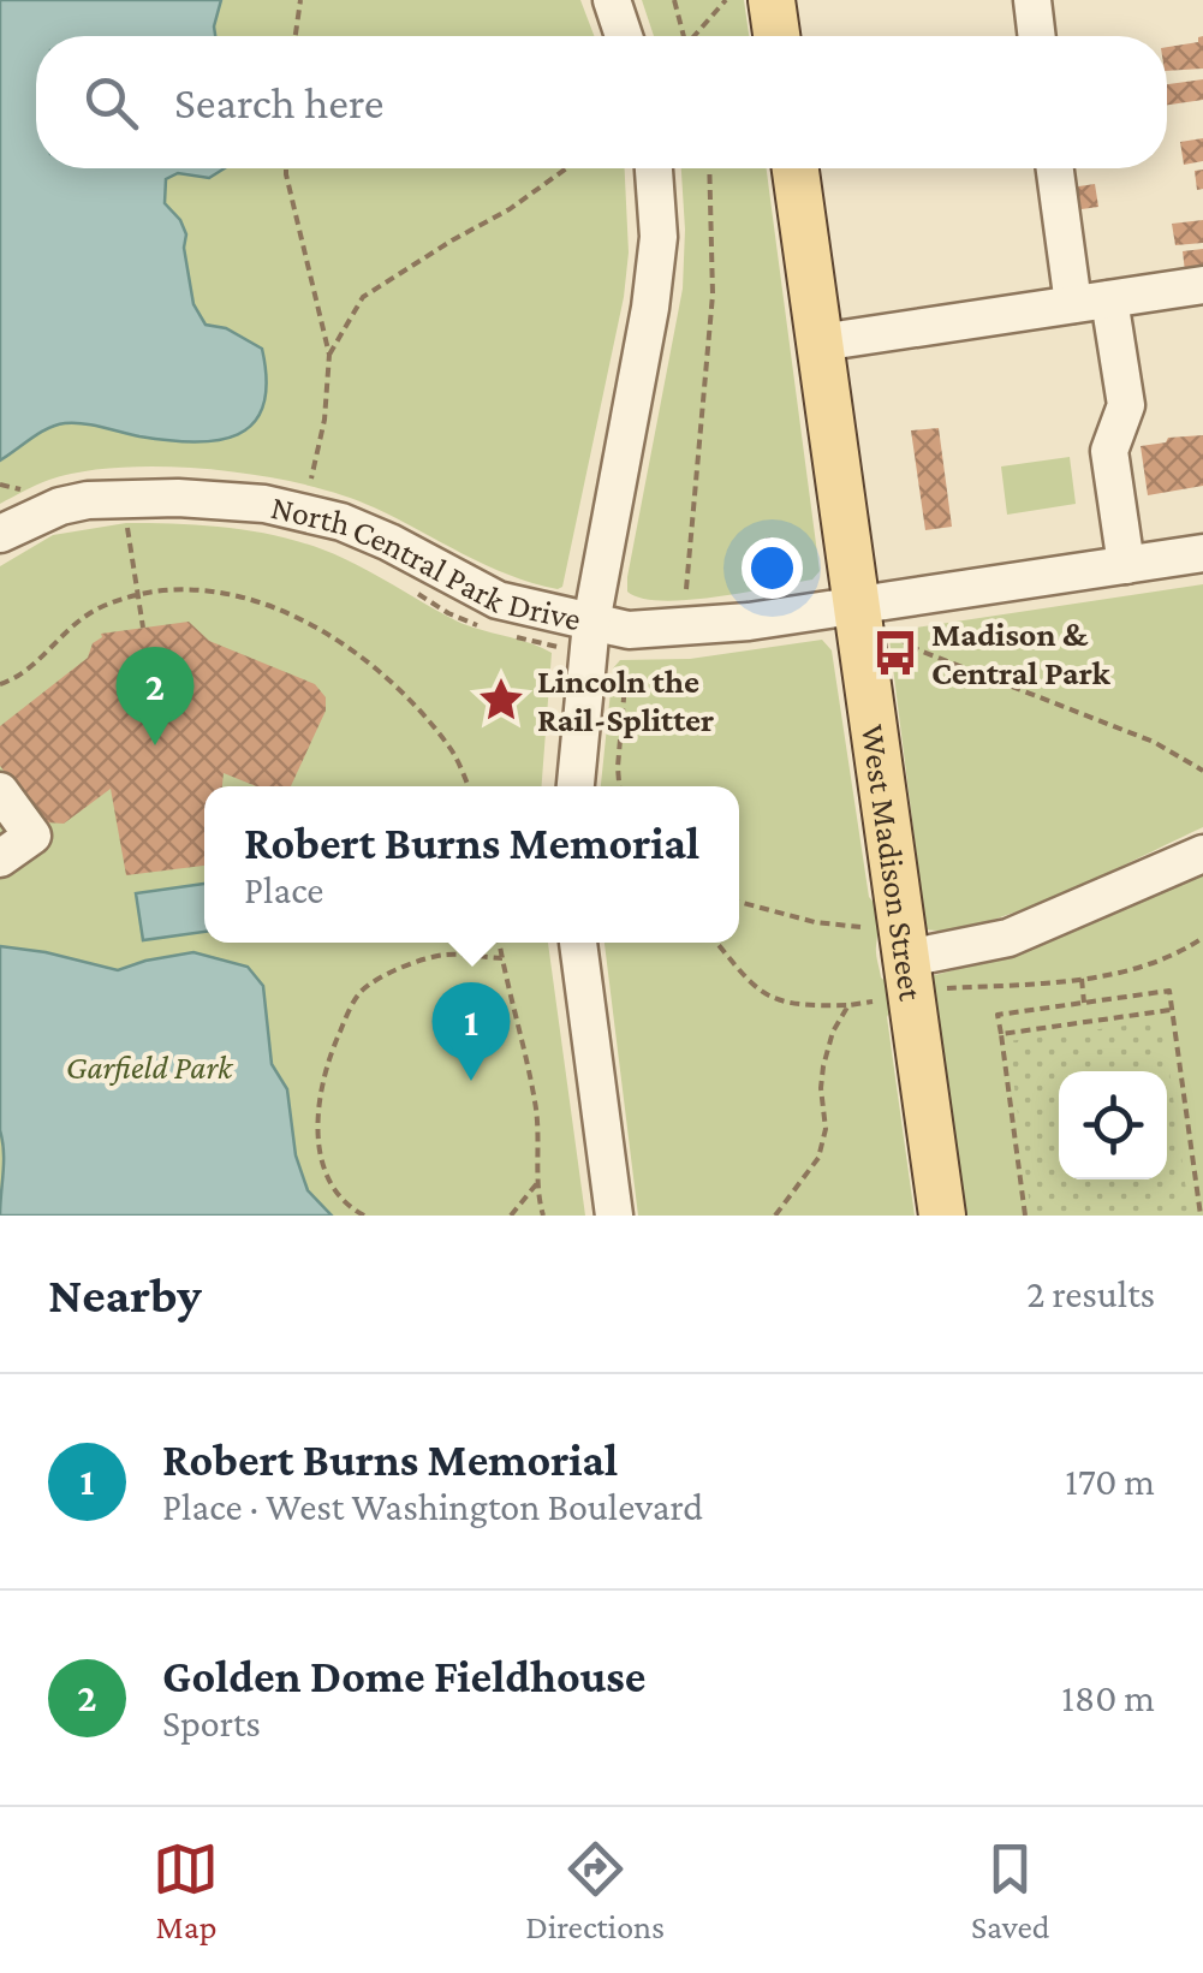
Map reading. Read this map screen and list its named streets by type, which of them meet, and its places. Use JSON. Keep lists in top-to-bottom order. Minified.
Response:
{"streets":{"main road":["West Madison Street"],"street":["North Central Park Drive"]},"crossings":[["North Central Park Drive","West Madison Street"]],"parks":["Garfield Park"],"places":{"bus stop":["Madison & Central Park"],"place":["Lincoln the Rail-Splitter"]},"page":{"search":"Search here","pins":["2","1"],"popup":["Robert Burns Memorial","Place"],"heading":["Nearby","2 results"],"list":[{"mark":"1","name":"Robert Burns Memorial","note":"Place · West Washington Boulevard","value":"170 m"},{"mark":"2","name":"Golden Dome Fieldhouse","note":"Sports","value":"180 m"}],"nav":["Map","Directions","Saved"]}}
